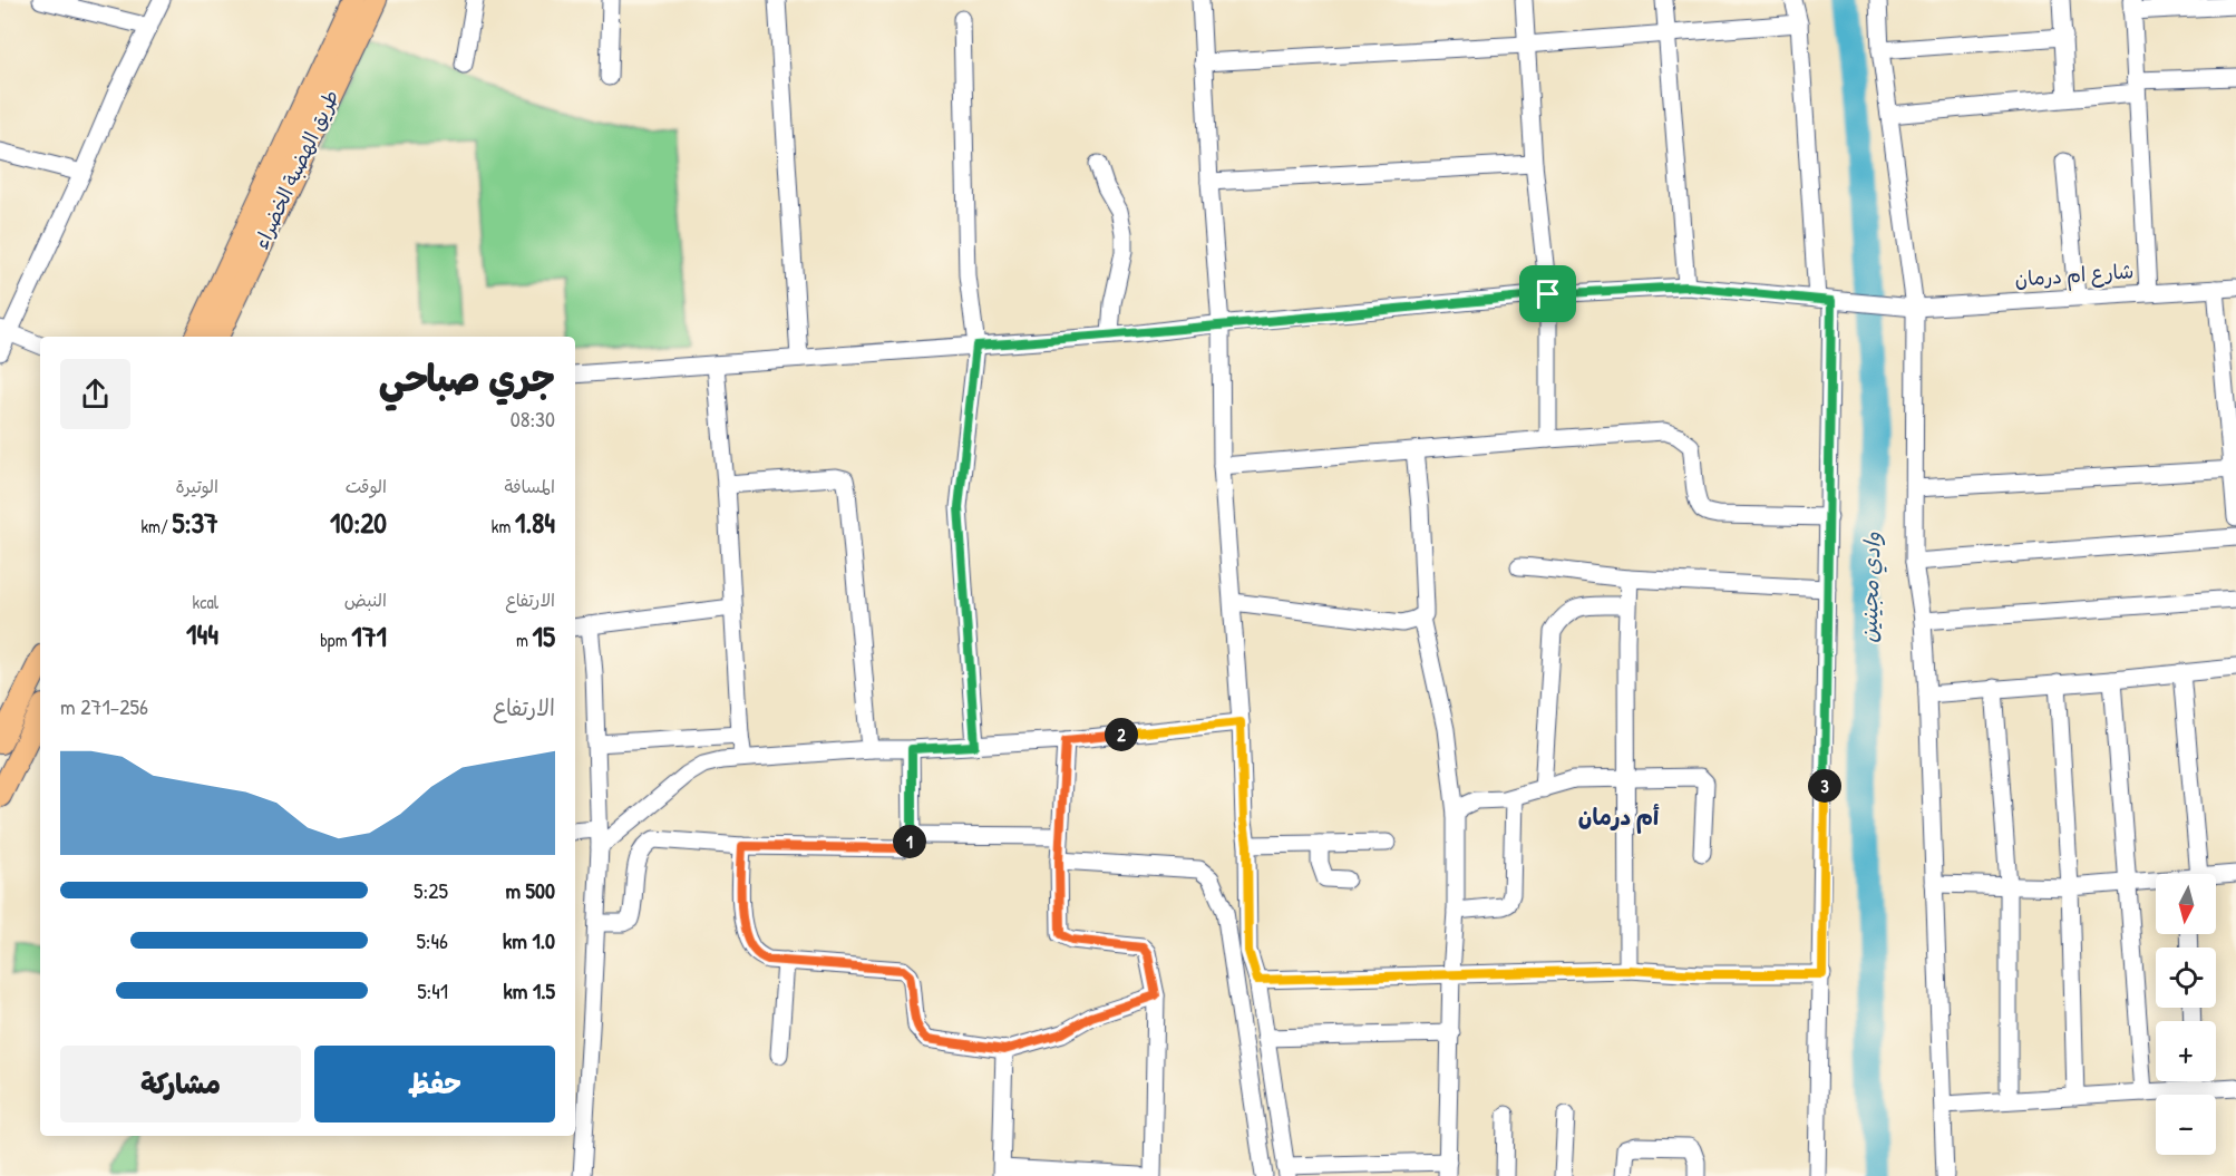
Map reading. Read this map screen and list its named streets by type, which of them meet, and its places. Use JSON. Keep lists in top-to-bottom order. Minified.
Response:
{"streets":{"main road":["طريق الهضبة الخضراء"],"street":["شارع ام درمان"]},"districts":["أم درمان"],"water":["وادي مجينين"],"north":"bottom","page":{"heading":["جري صباحي","08:30"],"stats":[["المسافة","1.84 km"],["الوقت","10:20"],["الوتيرة","5:37 /km"],["الارتفاع","15 m"],["النبض","171 bpm"],["kcal","144"]],"chart":["الارتفاع","256–271 m"],"pins":["2","3","1"],"list":[{"name":"500 m","note":"5:25"},{"name":"1.0 km","note":"5:46"},{"name":"1.5 km","note":"5:41"}],"map_buttons":["+","−"],"buttons":["حفظ","مشاركة"]}}
